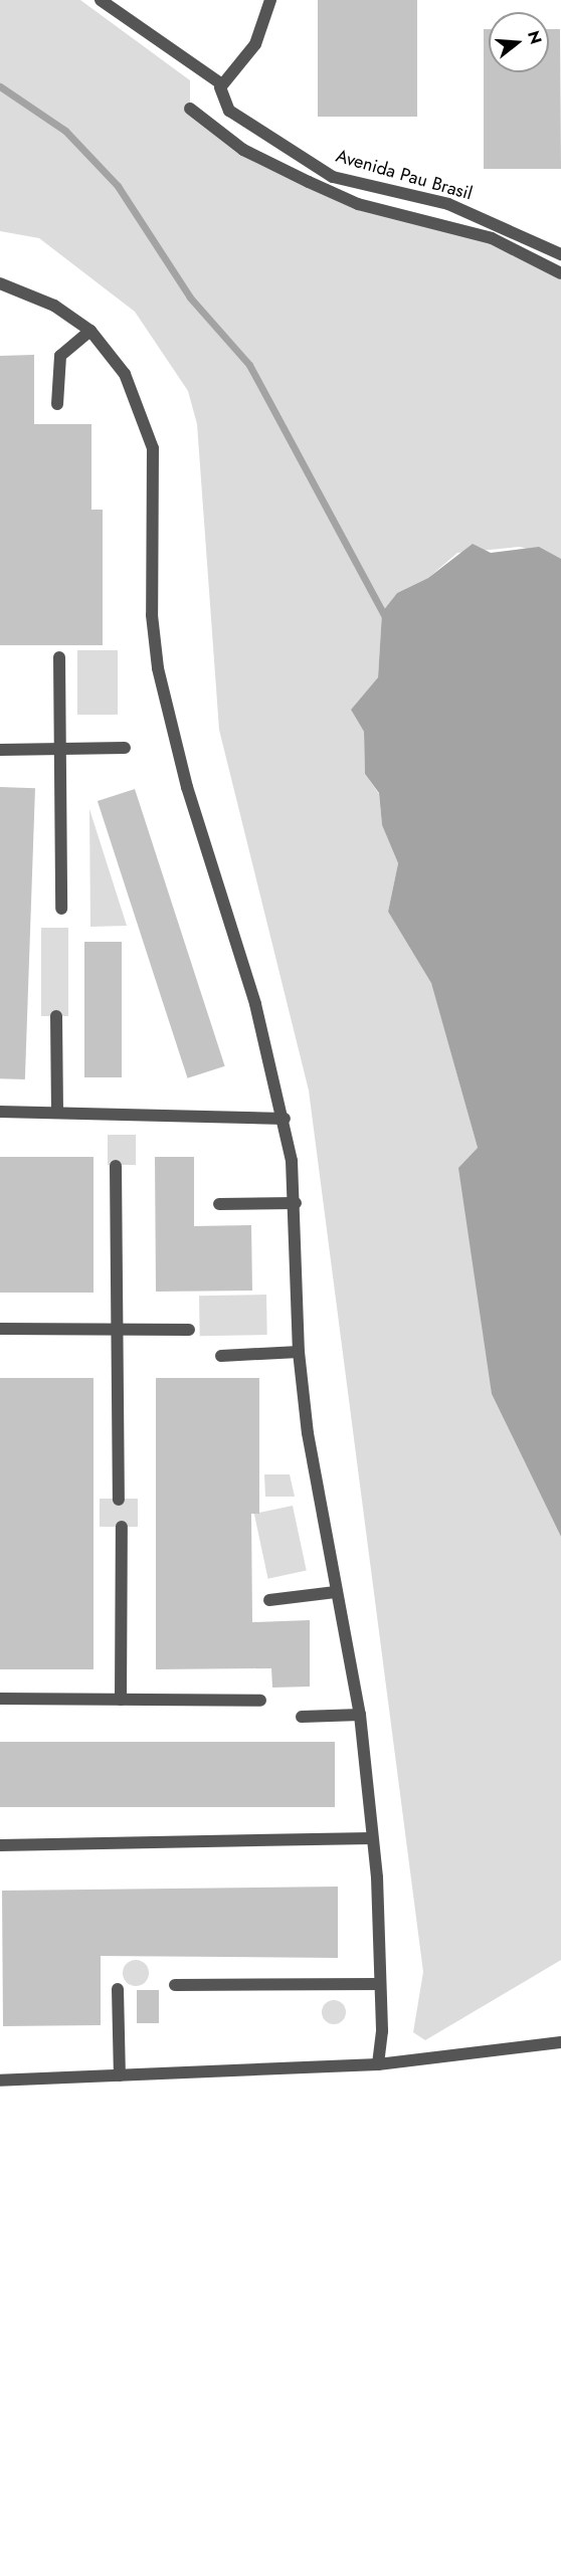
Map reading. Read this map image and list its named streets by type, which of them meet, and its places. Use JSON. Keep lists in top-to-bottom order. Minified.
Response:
{"streets":{"street":["Avenida Pau Brasil"]},"north":"right"}
